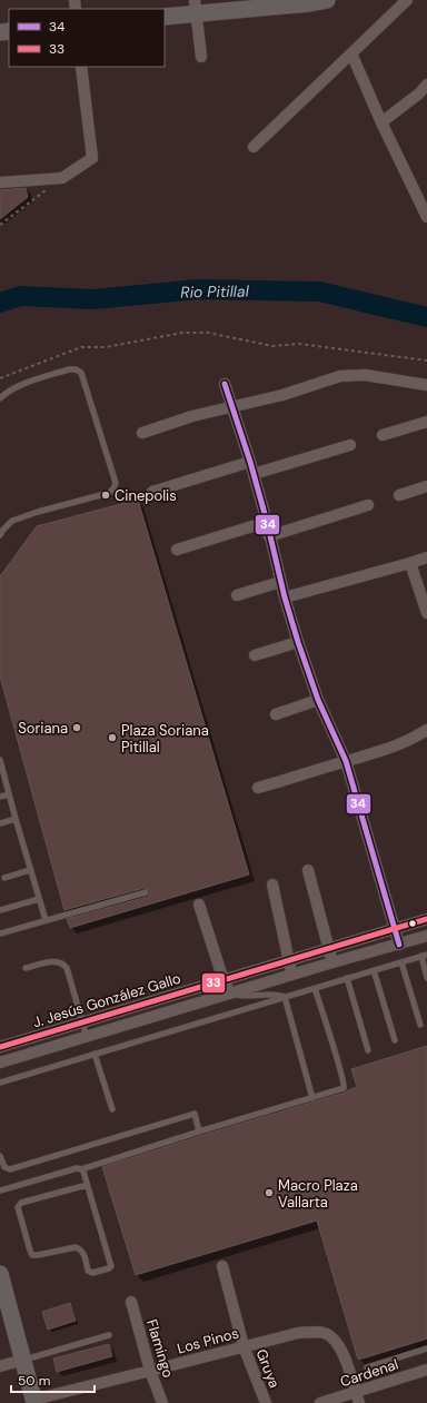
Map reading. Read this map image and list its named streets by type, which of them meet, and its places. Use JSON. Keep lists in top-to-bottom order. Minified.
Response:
{"streets":{"street":["J. Jesús González Gallo","Los Pinos","Flamingo","Gruya","Cardenal"]},"crossings":[["Los Pinos","Flamingo"],["Los Pinos","Gruya"],["Los Pinos","Cardenal"]],"water":["Rio Pitillal"],"places":["Cinepolis","Soriana","Plaza Soriana Pitillal","Macro Plaza Vallarta"],"lines":["transit line 34","transit line 33"],"legend":["34","33"],"scale_bar":"50 m"}
